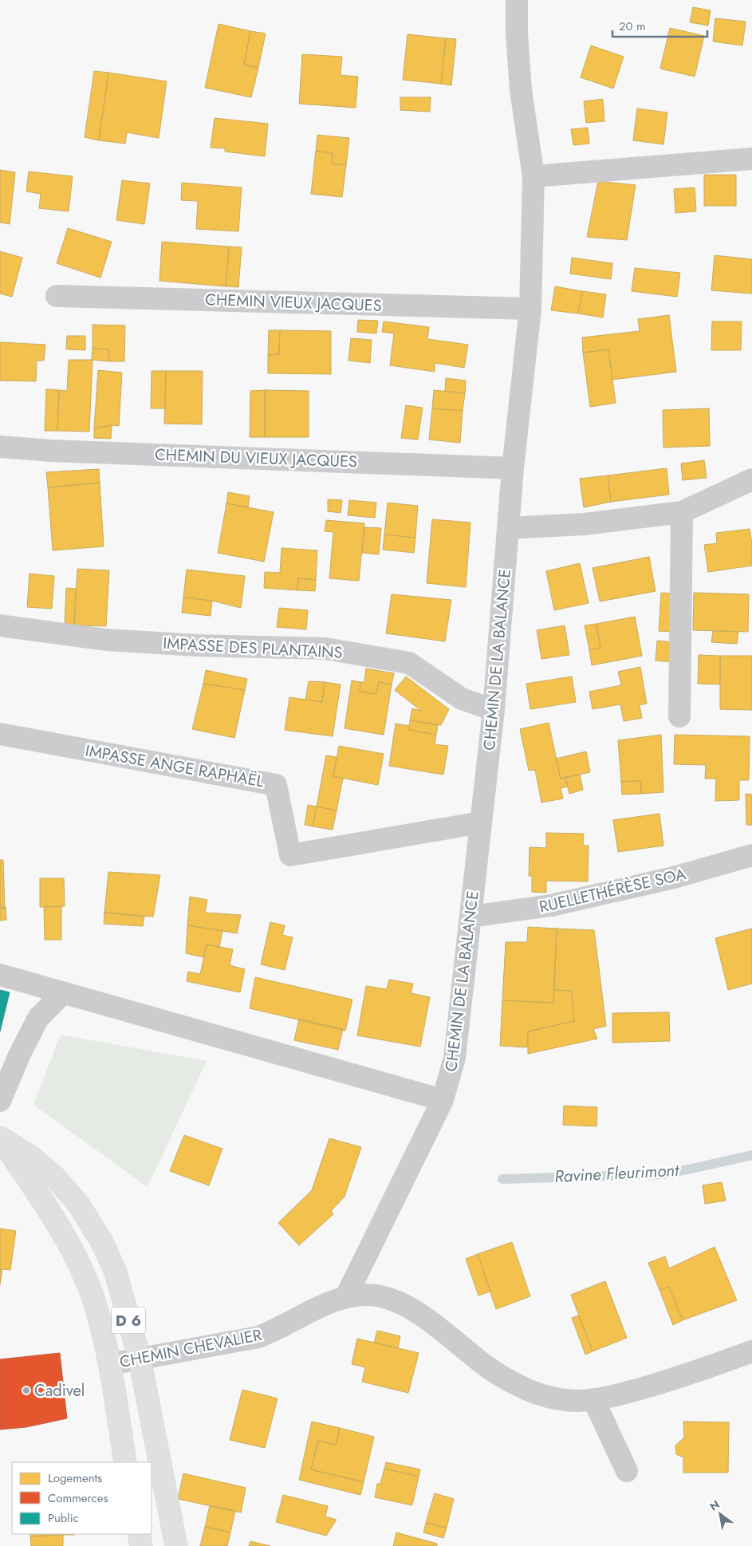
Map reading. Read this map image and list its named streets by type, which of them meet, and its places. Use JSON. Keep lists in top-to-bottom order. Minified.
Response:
{"streets":{"main road":["D 6"],"street":["CHEMIN VIEUX JACQUES","CHEMIN DU VIEUX JACQUES","IMPASSE DES PLANTAINS","CHEMIN DE LA BALANCE","IMPASSE ANGE RAPHAËL","RUELLETHÉRÈSE SOA","CHEMIN CHEVALIER"]},"crossings":[["CHEMIN VIEUX JACQUES","CHEMIN DE LA BALANCE"],["CHEMIN DU VIEUX JACQUES","CHEMIN DE LA BALANCE"],["IMPASSE DES PLANTAINS","CHEMIN DE LA BALANCE"],["CHEMIN DE LA BALANCE","IMPASSE ANGE RAPHAËL"],["CHEMIN DE LA BALANCE","RUELLETHÉRÈSE SOA"],["CHEMIN DE LA BALANCE","CHEMIN CHEVALIER"],["D 6","CHEMIN CHEVALIER"]],"water":["Ravine Fleurimont"],"places":["Cadivel"],"legend":["Logements","Commerces","Public"],"scale_bar":"20 m","north":"top left"}
